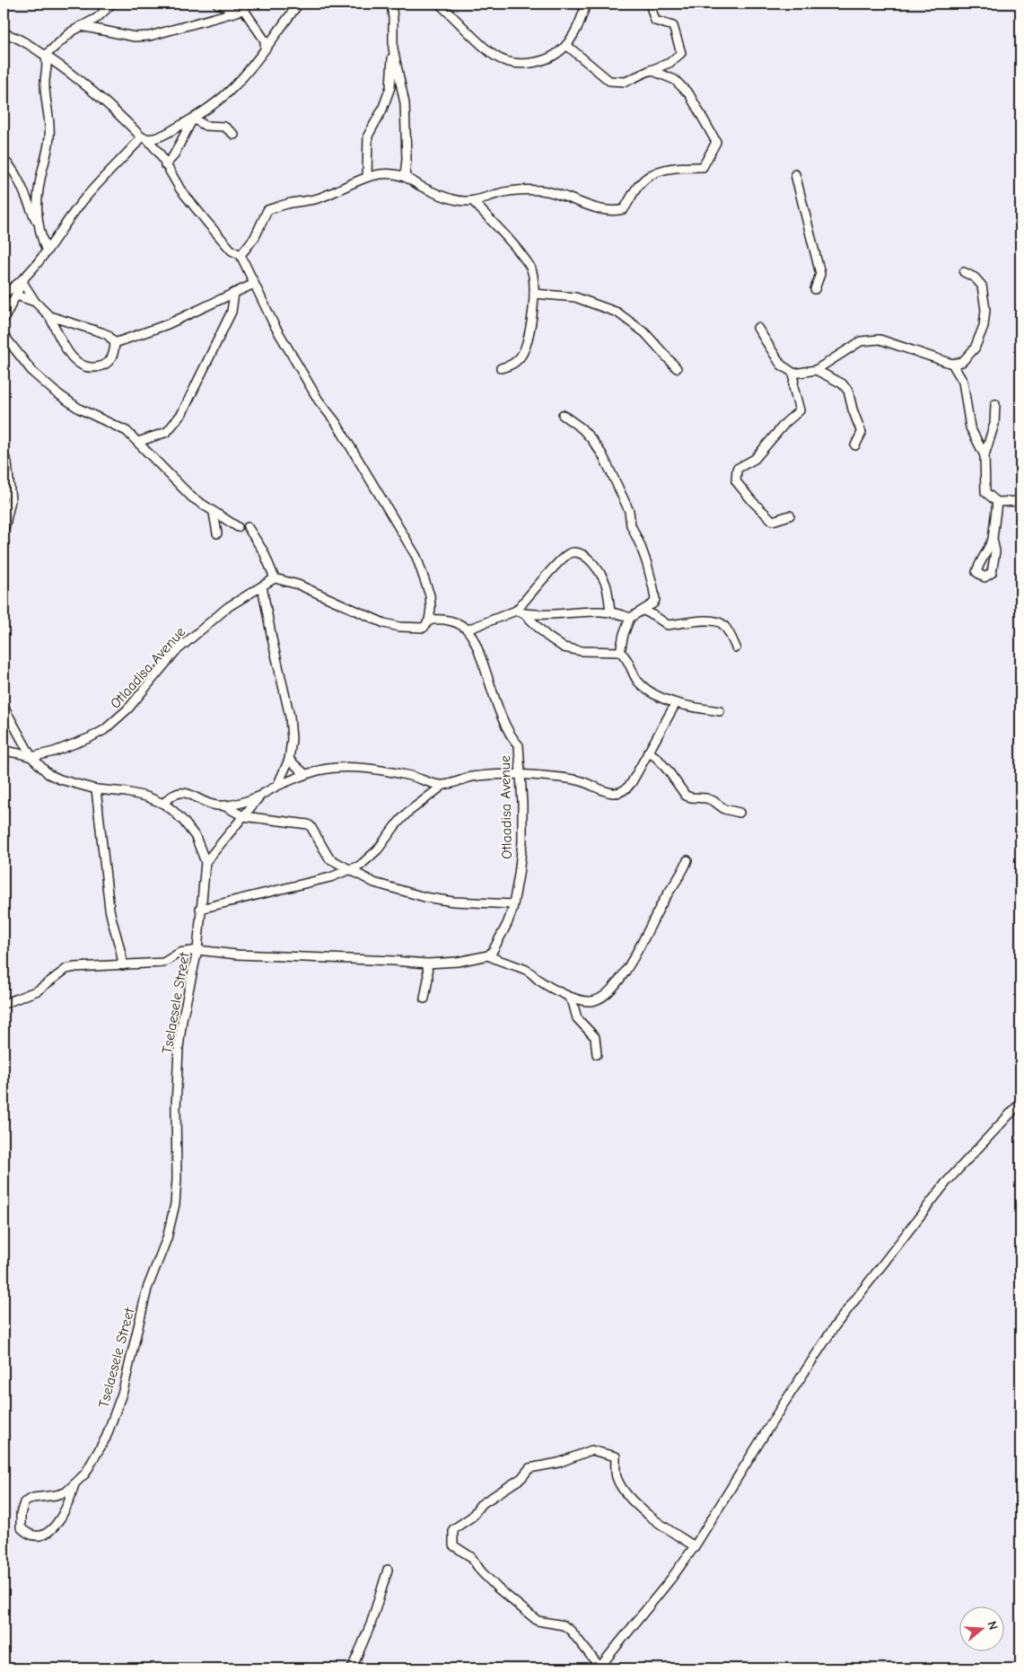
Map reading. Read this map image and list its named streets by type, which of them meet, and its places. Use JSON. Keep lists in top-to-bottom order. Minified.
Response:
{"streets":{"street":["Otlaadisa Avenue","Tselaesele Street"]},"crossings":[["Otlaadisa Avenue","Tselaesele Street"]],"north":"right"}
